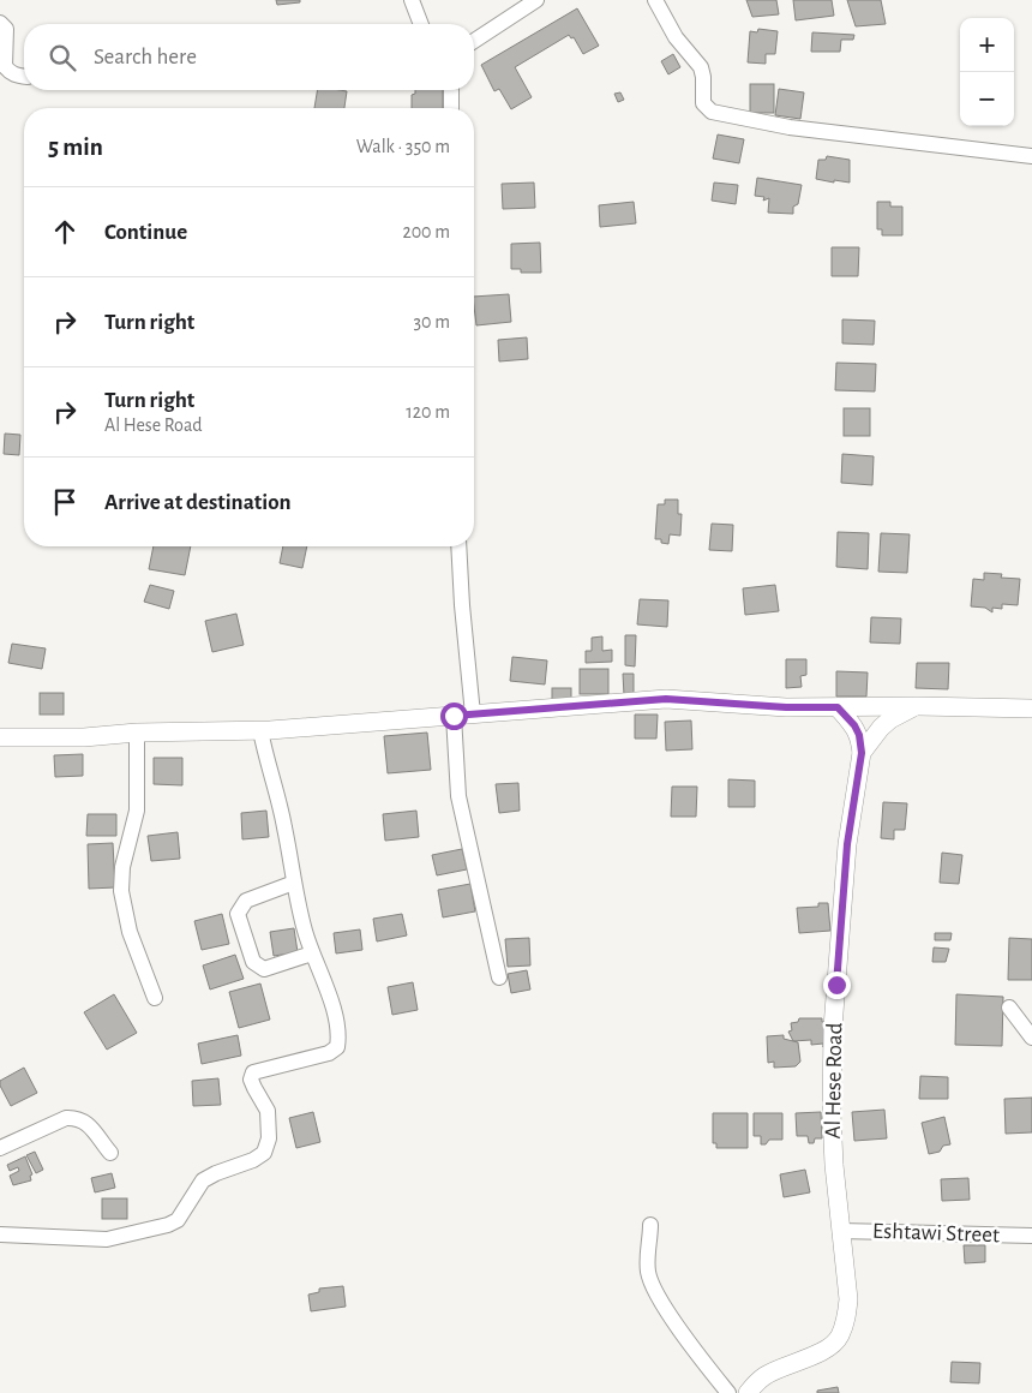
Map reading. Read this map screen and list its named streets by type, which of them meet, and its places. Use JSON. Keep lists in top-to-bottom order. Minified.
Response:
{"streets":{"street":["Al Hese Road","Eshtawi Street"]},"crossings":[["Al Hese Road","Eshtawi Street"]],"page":{"map_buttons":["+","−"],"search":"Search here","heading":["5 min","Walk · 350 m"],"list":[["Continue","200 m"],["Turn right","30 m"],["Turn right","Al Hese Road","120 m"],"Arrive at destination"]}}
